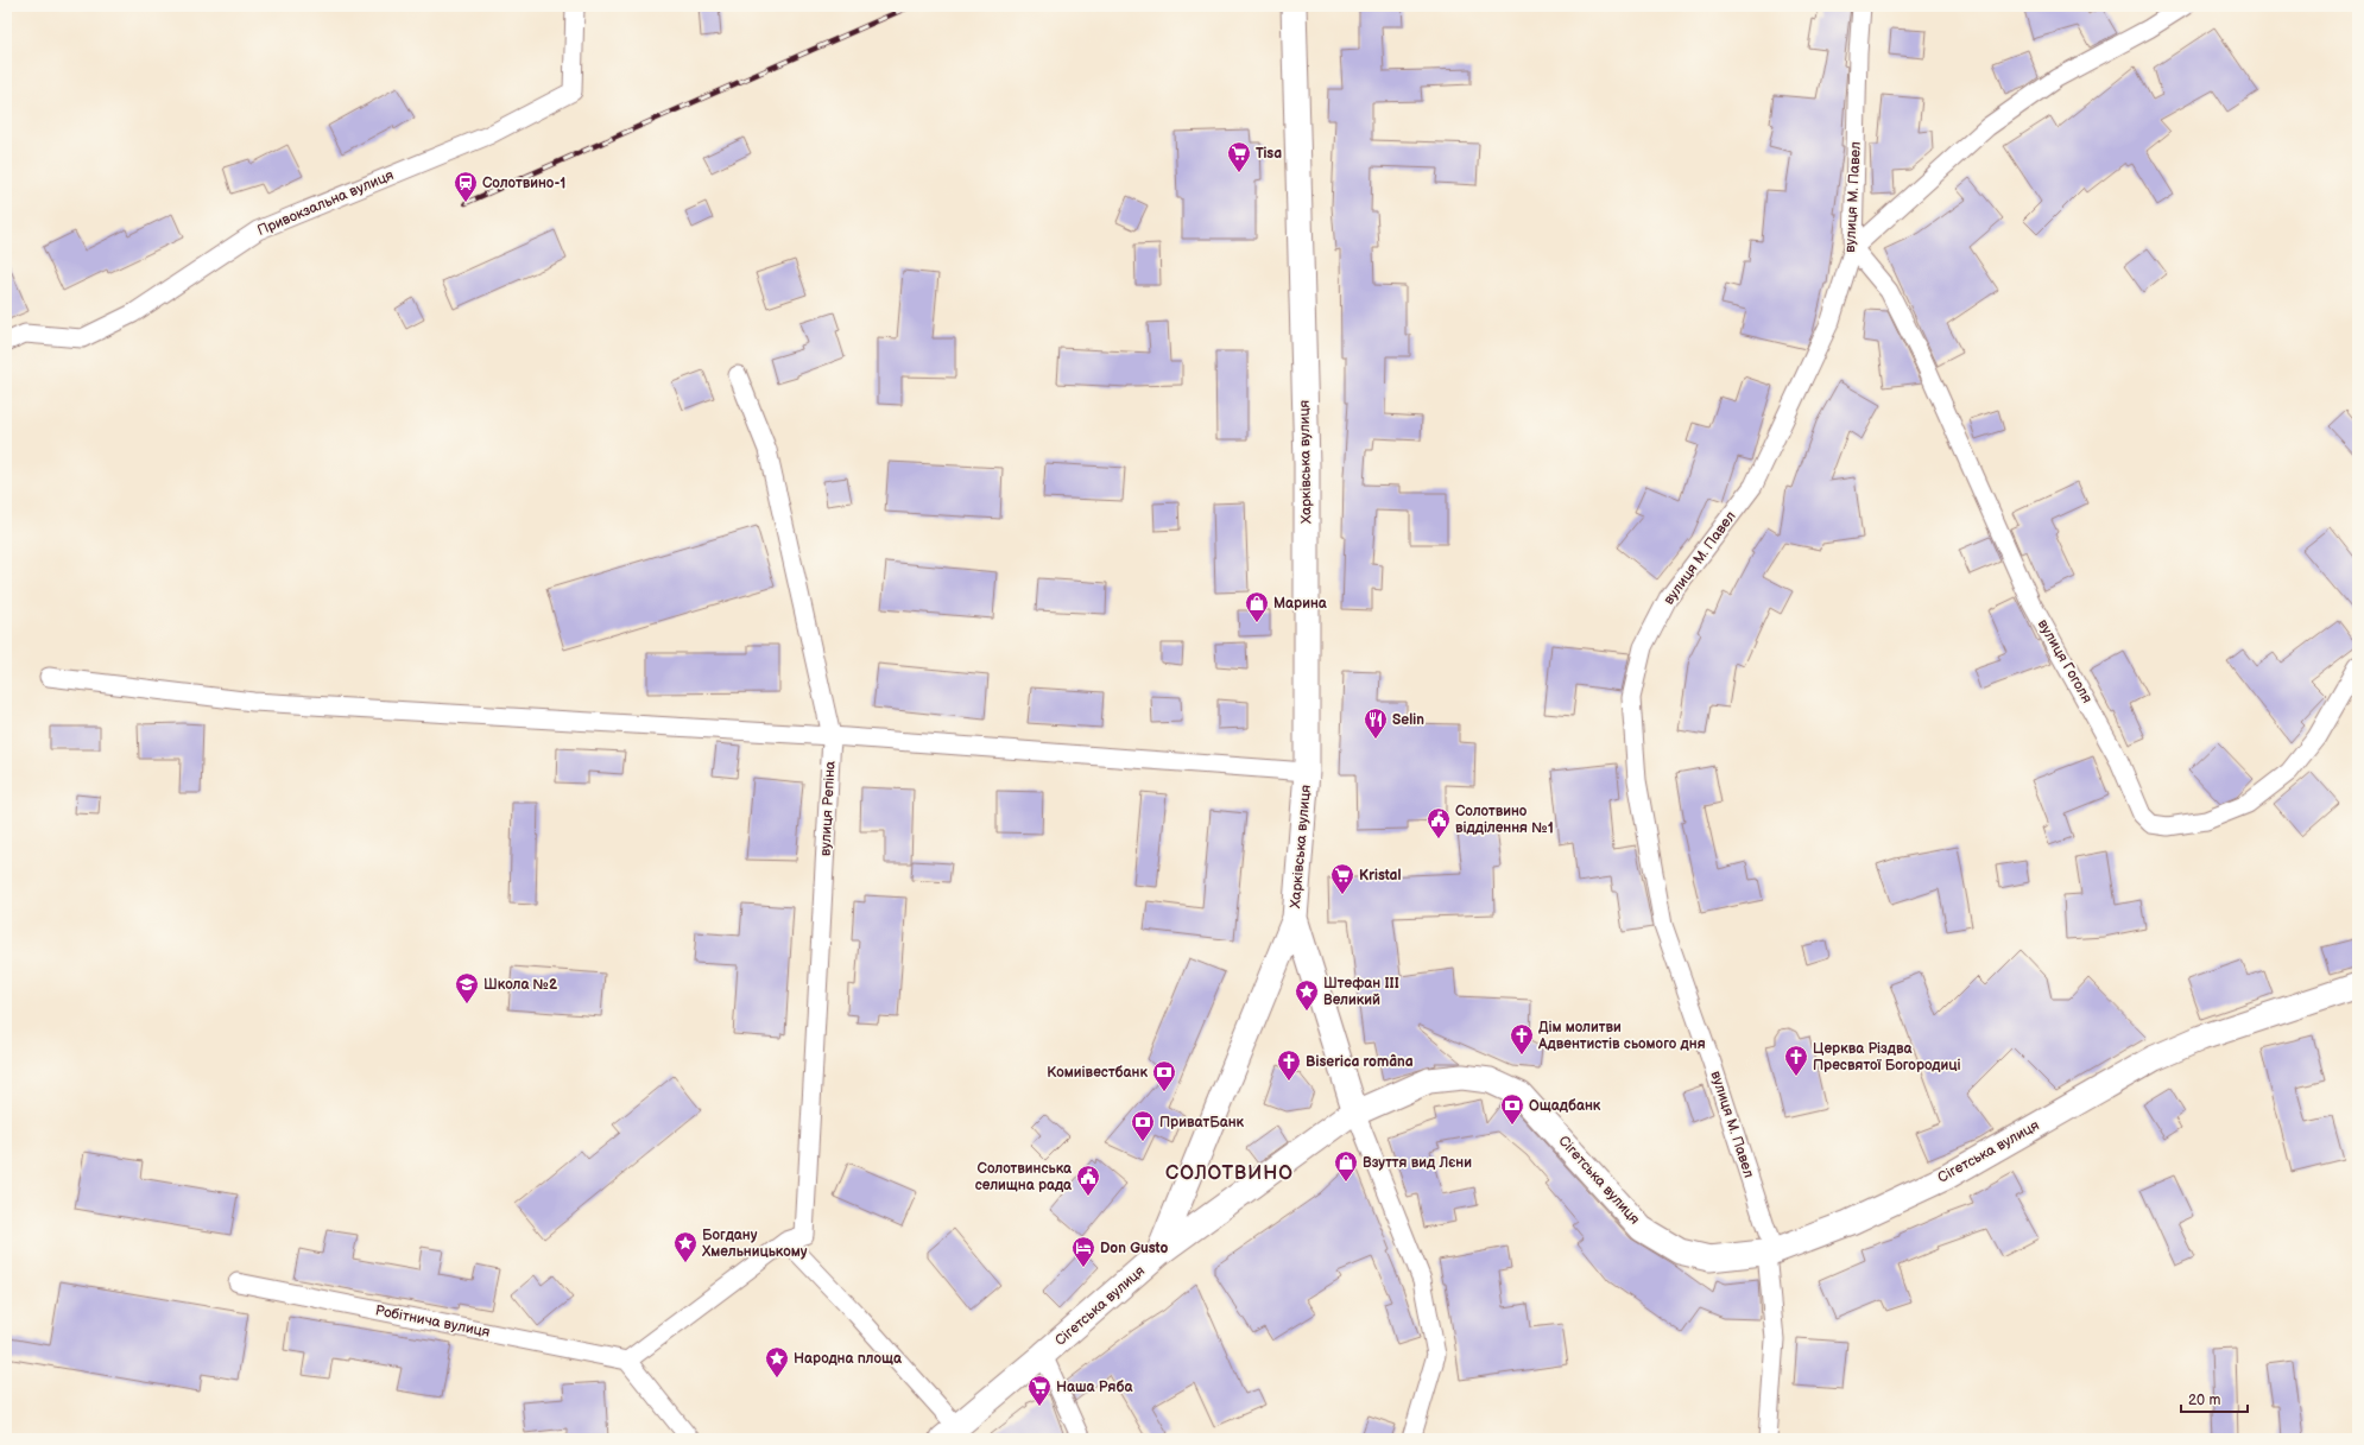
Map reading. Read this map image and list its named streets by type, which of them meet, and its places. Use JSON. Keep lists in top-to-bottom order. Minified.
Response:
{"streets":{"street":["вулиця М. Павел","Привокзальна вулиця","Харківська вулиця","вулиця Гоголя","вулиця Репіна","Сігетська вулиця","Робітнича вулиця"]},"crossings":[["вулиця М. Павел","вулиця Гоголя"],["вулиця М. Павел","Сігетська вулиця"],["Харківська вулиця","Сігетська вулиця"]],"districts":["СОЛОТВИНО"],"places":{"supermarket":["Tisa","Kristal","Наша Ряба"],"station":["Солотвино-1"],"shop":["Марина","Взуття вид Лєни"],"restaurant":["Selin"],"public building":["Солотвино відділення №1","Солотвинська селищна рада"],"school or university":["Школа №2"],"place":["Штефан III Великий","Богдану Хмельницькому","Народна площа"],"church":["Дім молитви Адвентистів сьомого дня","Церква Різдва Пресвятої Богородиці","Biserica româna"],"bank":["Комиівестбанк","Ощадбанк","ПриватБанк"],"hotel":["Don Gusto"]},"scale_bar":"20 m"}
